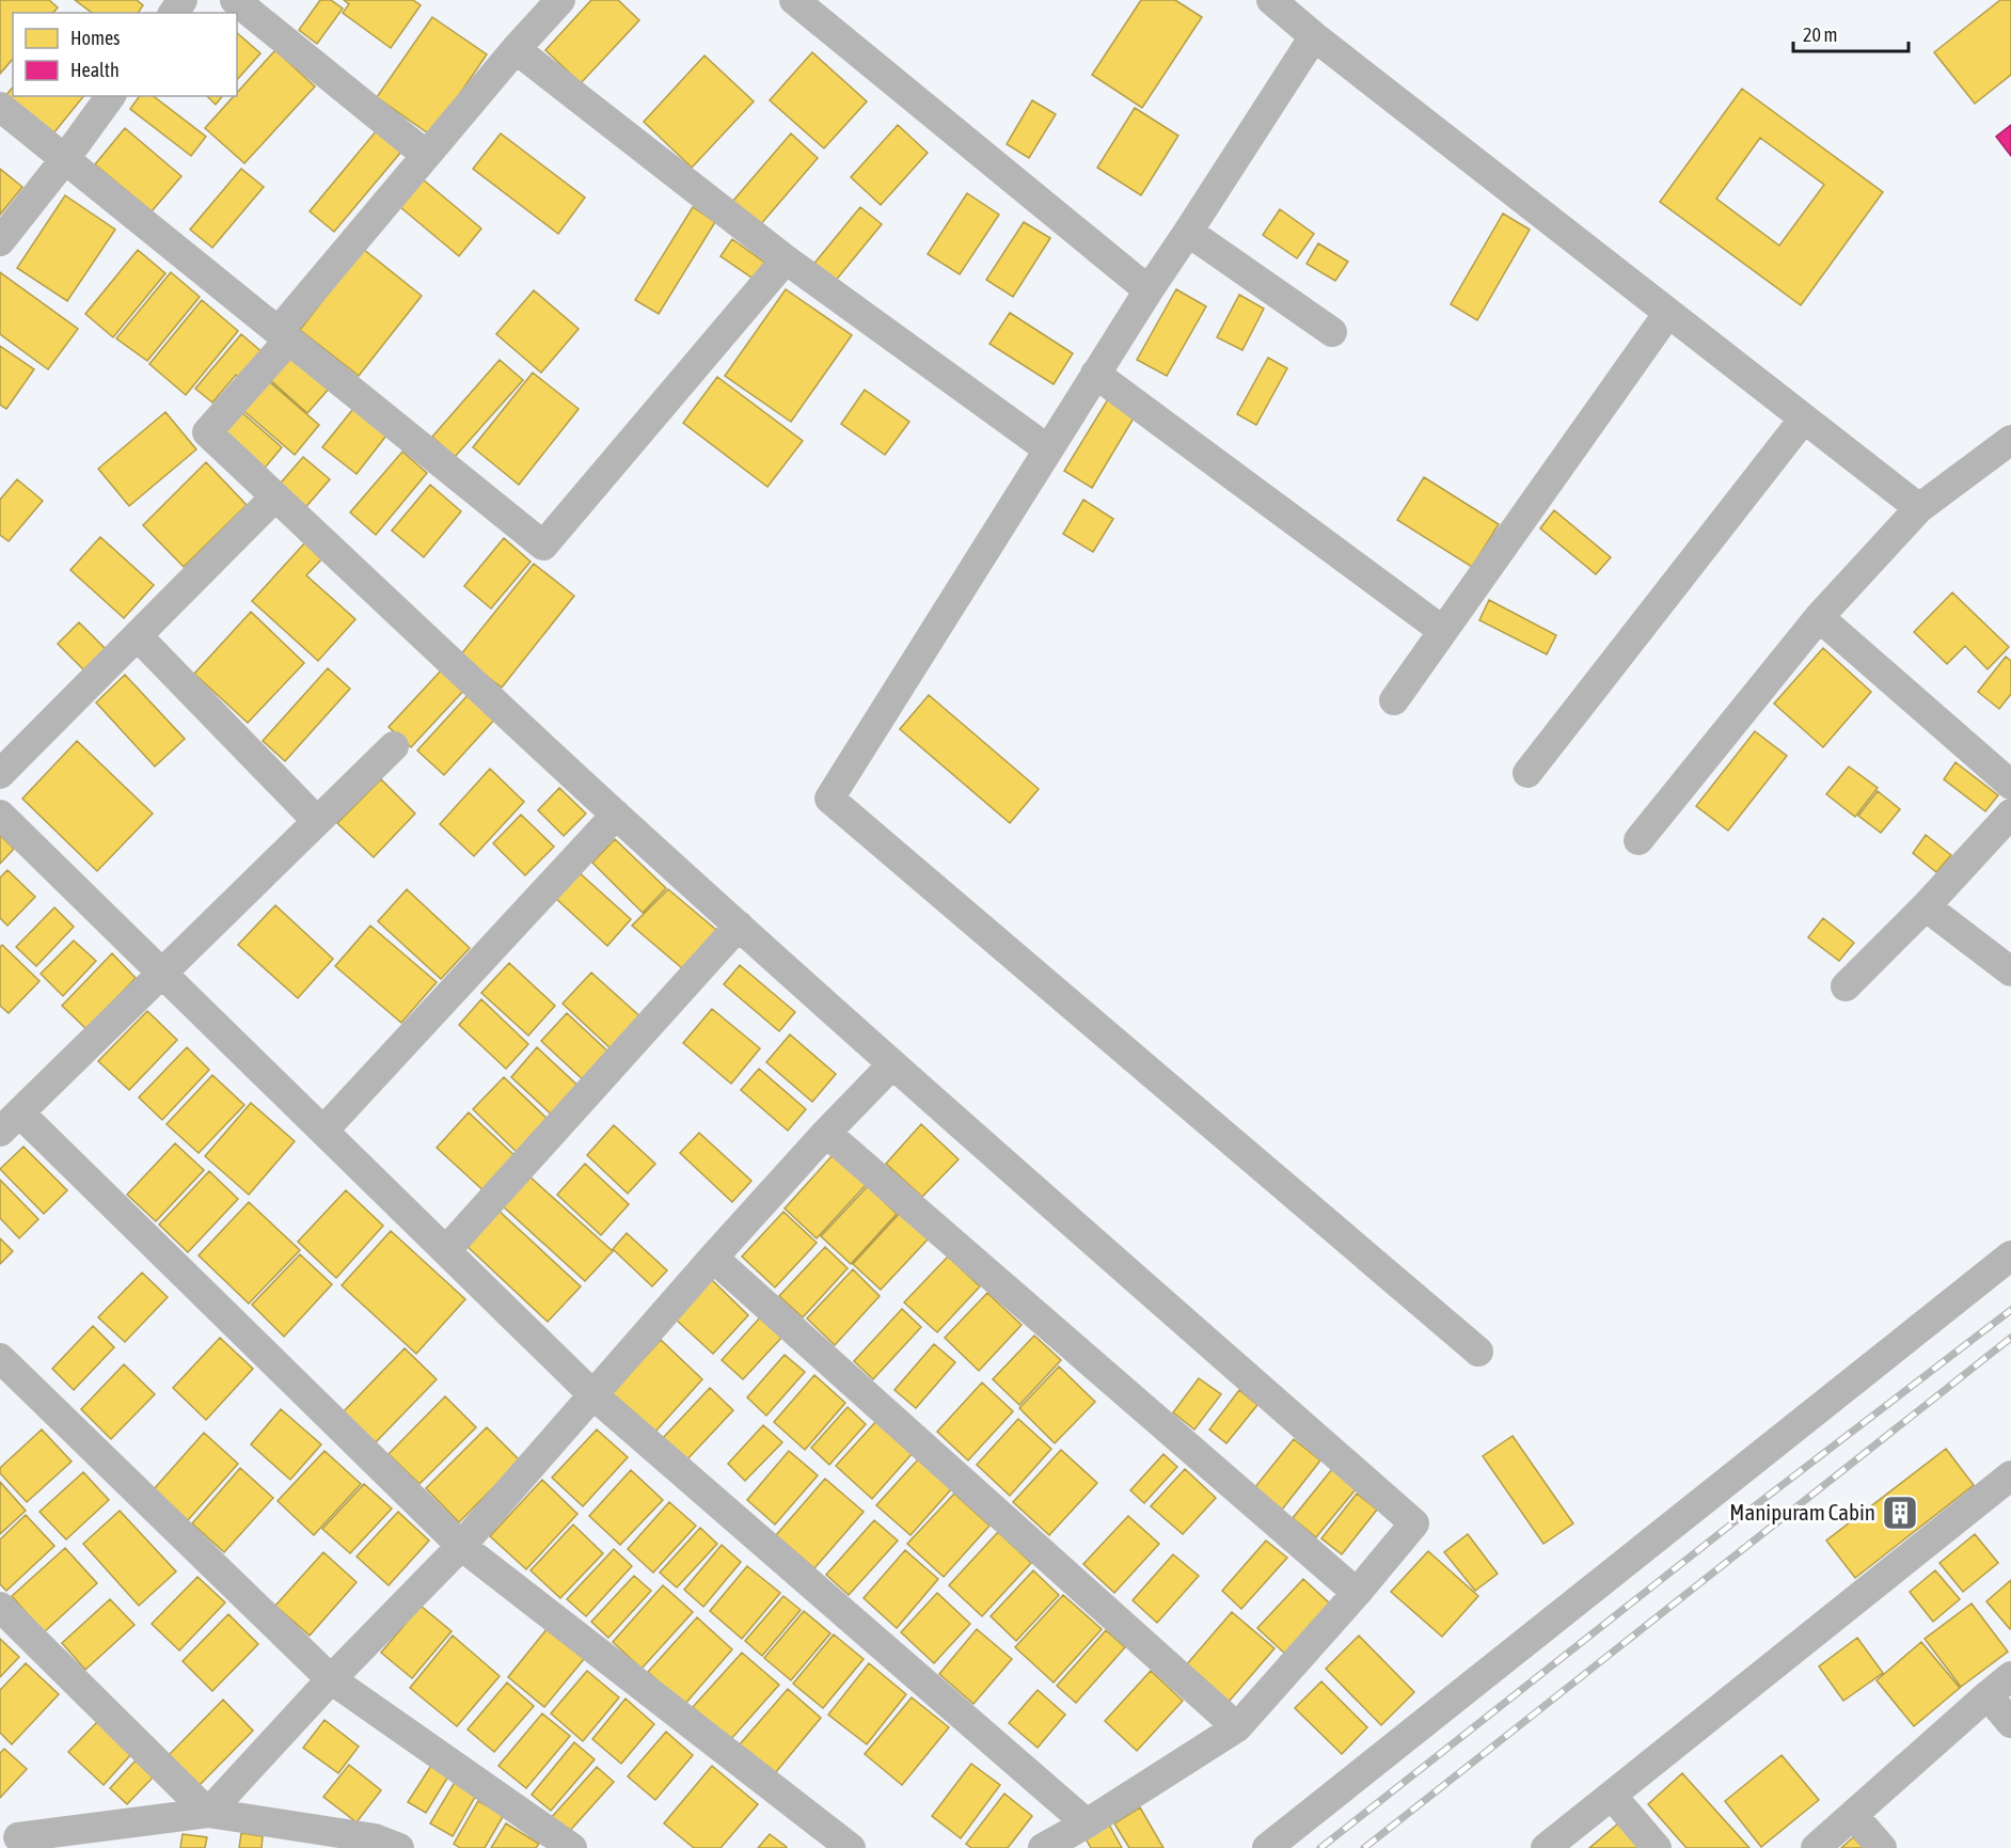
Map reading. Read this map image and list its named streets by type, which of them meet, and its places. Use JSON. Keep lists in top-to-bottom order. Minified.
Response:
{"places":{"building":["Manipuram Cabin"]},"legend":["Homes","Health"],"scale_bar":"20 m"}
